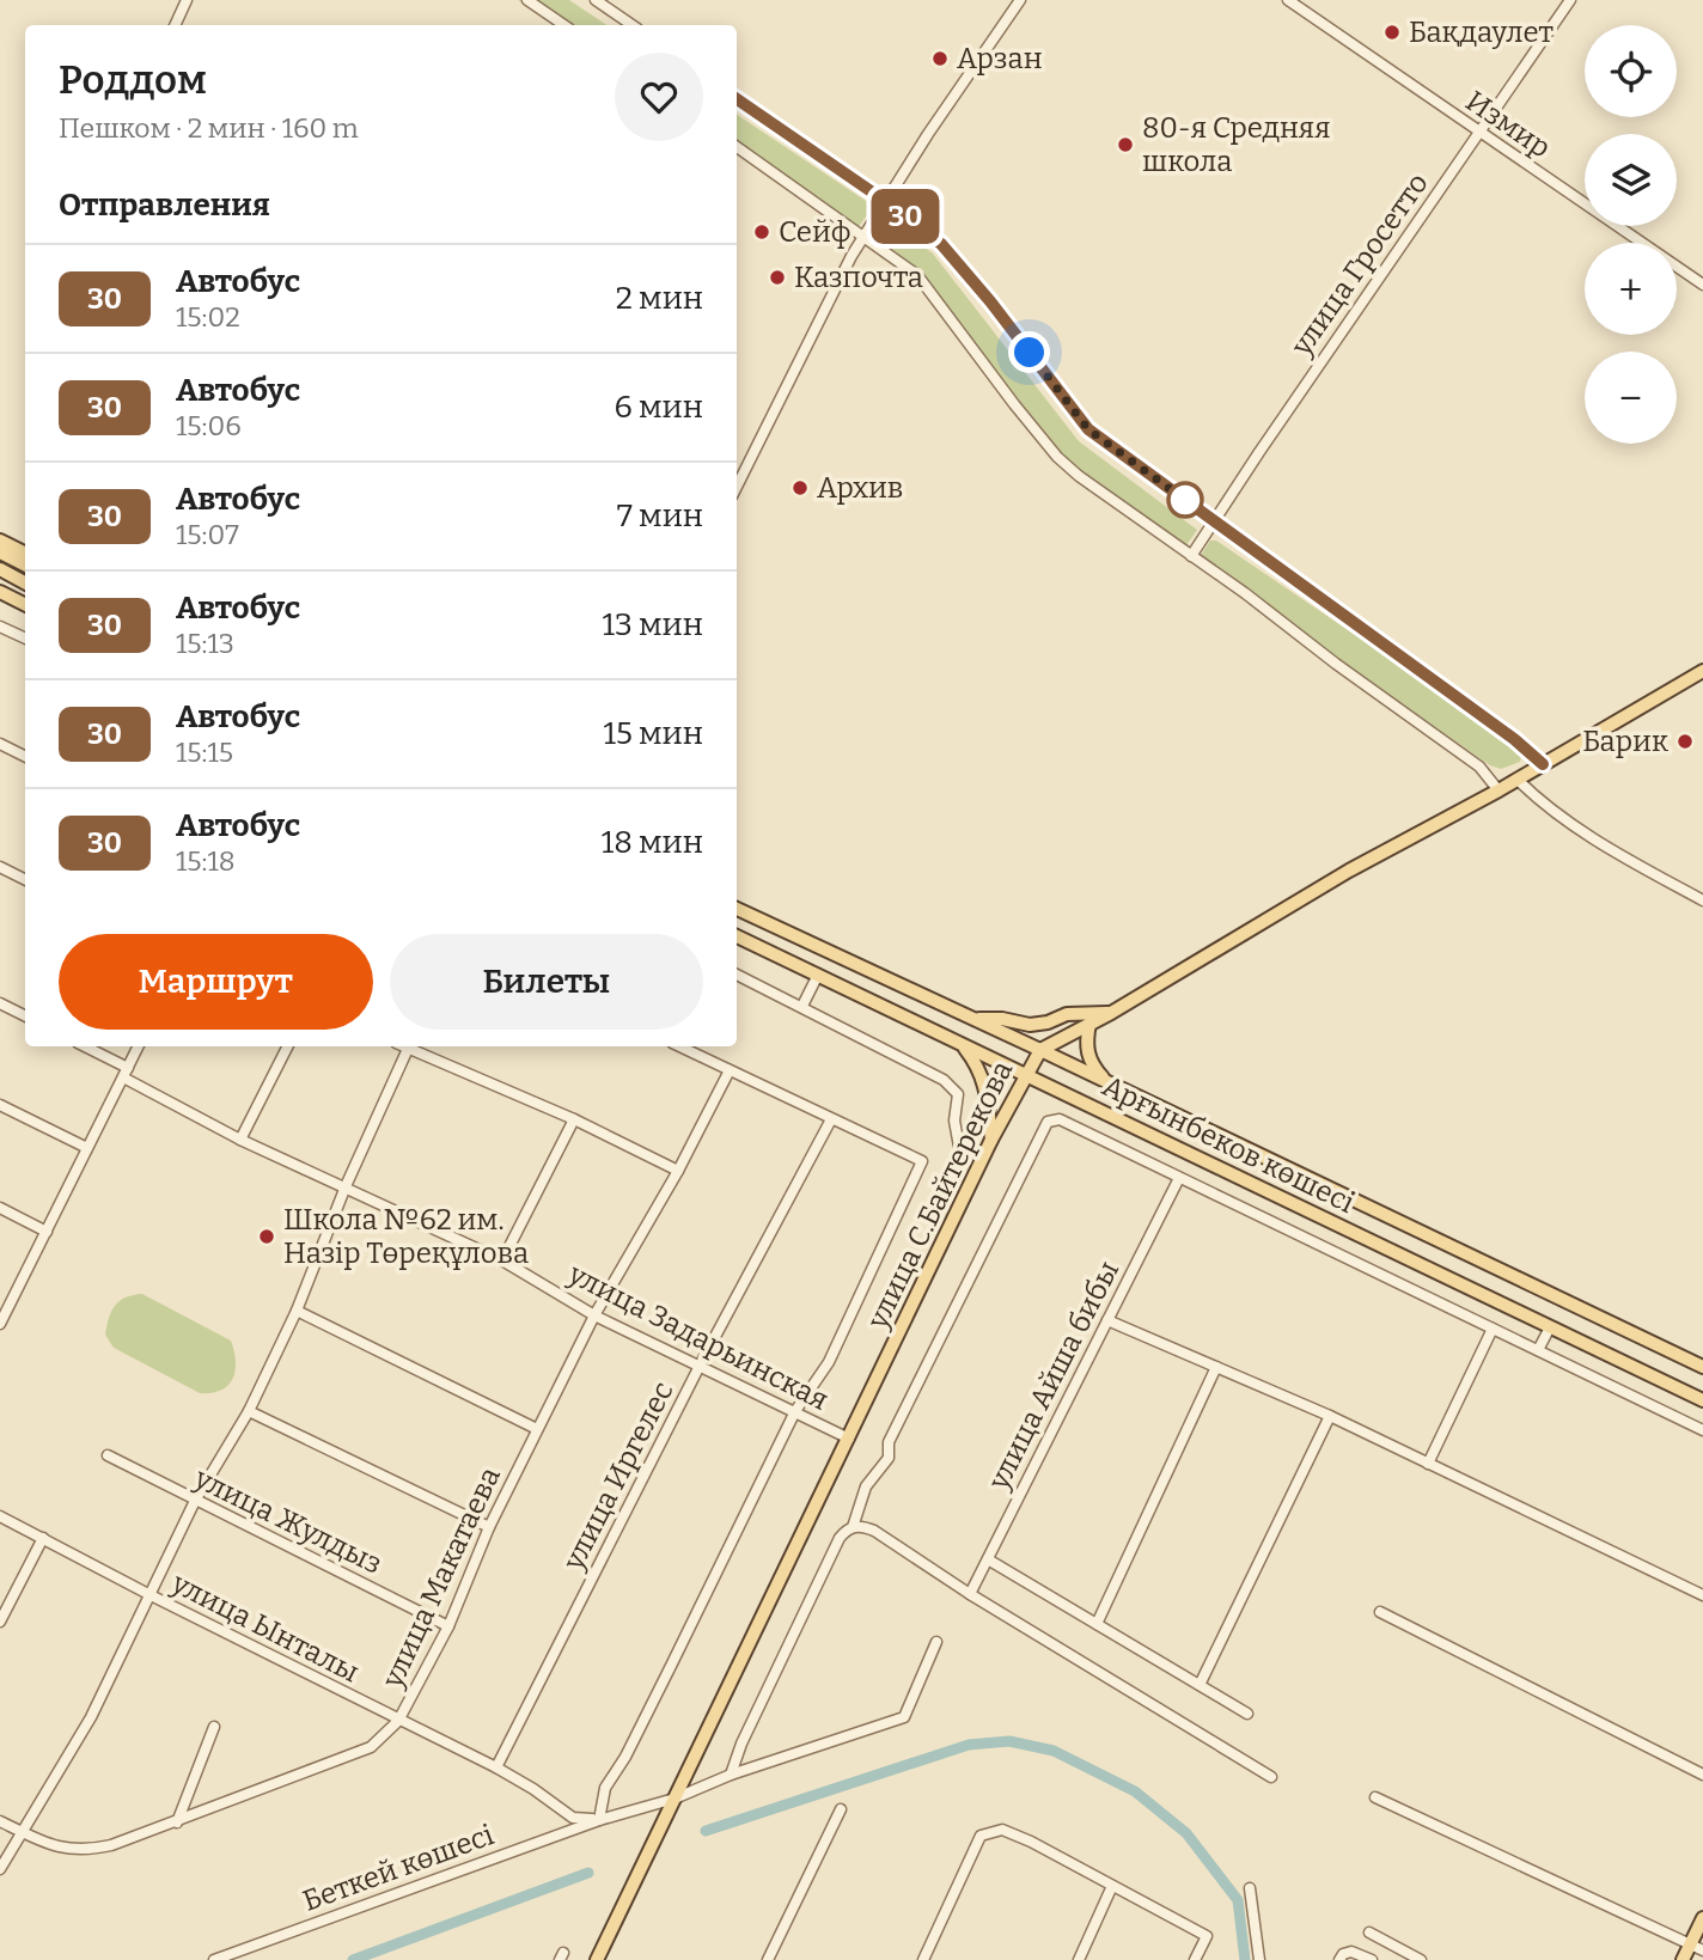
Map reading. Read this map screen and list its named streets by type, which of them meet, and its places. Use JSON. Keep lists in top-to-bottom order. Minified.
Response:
{"streets":{"main road":["Арғынбеков көшесі","улица С.Байтерекова"],"street":["Измир","улица Гросетто","улица Задарьинская","улица Айша бибы","улица Иргелес","улица Жулдыз","улица Макатаева","улица Ынталы","Беткей көшесі"]},"crossings":[["Измир","улица Гросетто"],["Арғынбеков көшесі","улица С.Байтерекова"],["улица С.Байтерекова","улица Задарьинская"],["улица С.Байтерекова","Беткей көшесі"],["улица Задарьинская","улица Иргелес"],["улица Задарьинская","улица Макатаева"],["улица Иргелес","улица Ынталы"],["улица Жулдыз","улица Макатаева"],["улица Макатаева","улица Ынталы"],["улица Ынталы","Беткей көшесі"]],"places":["Бақдаулет","Арзан","80-я Средняя школа","Сейф","Казпочта","Архив","Барик","Школа №62 им. Назір Төреқұлова"],"lines":["bus line 30"],"page":{"on_map":"30","map_buttons":["+","−"],"heading":[["Роддом","Пешком · 2 мин · 160 m"],"Отправления"],"list":[{"mark":"30","name":"Автобус","note":"15:02","value":"2 мин"},{"mark":"30","name":"Автобус","note":"15:06","value":"6 мин"},{"mark":"30","name":"Автобус","note":"15:07","value":"7 мин"},{"mark":"30","name":"Автобус","note":"15:13","value":"13 мин"},{"mark":"30","name":"Автобус","note":"15:15","value":"15 мин"},{"mark":"30","name":"Автобус","note":"15:18","value":"18 мин"}],"buttons":["Маршрут","Билеты"]}}
